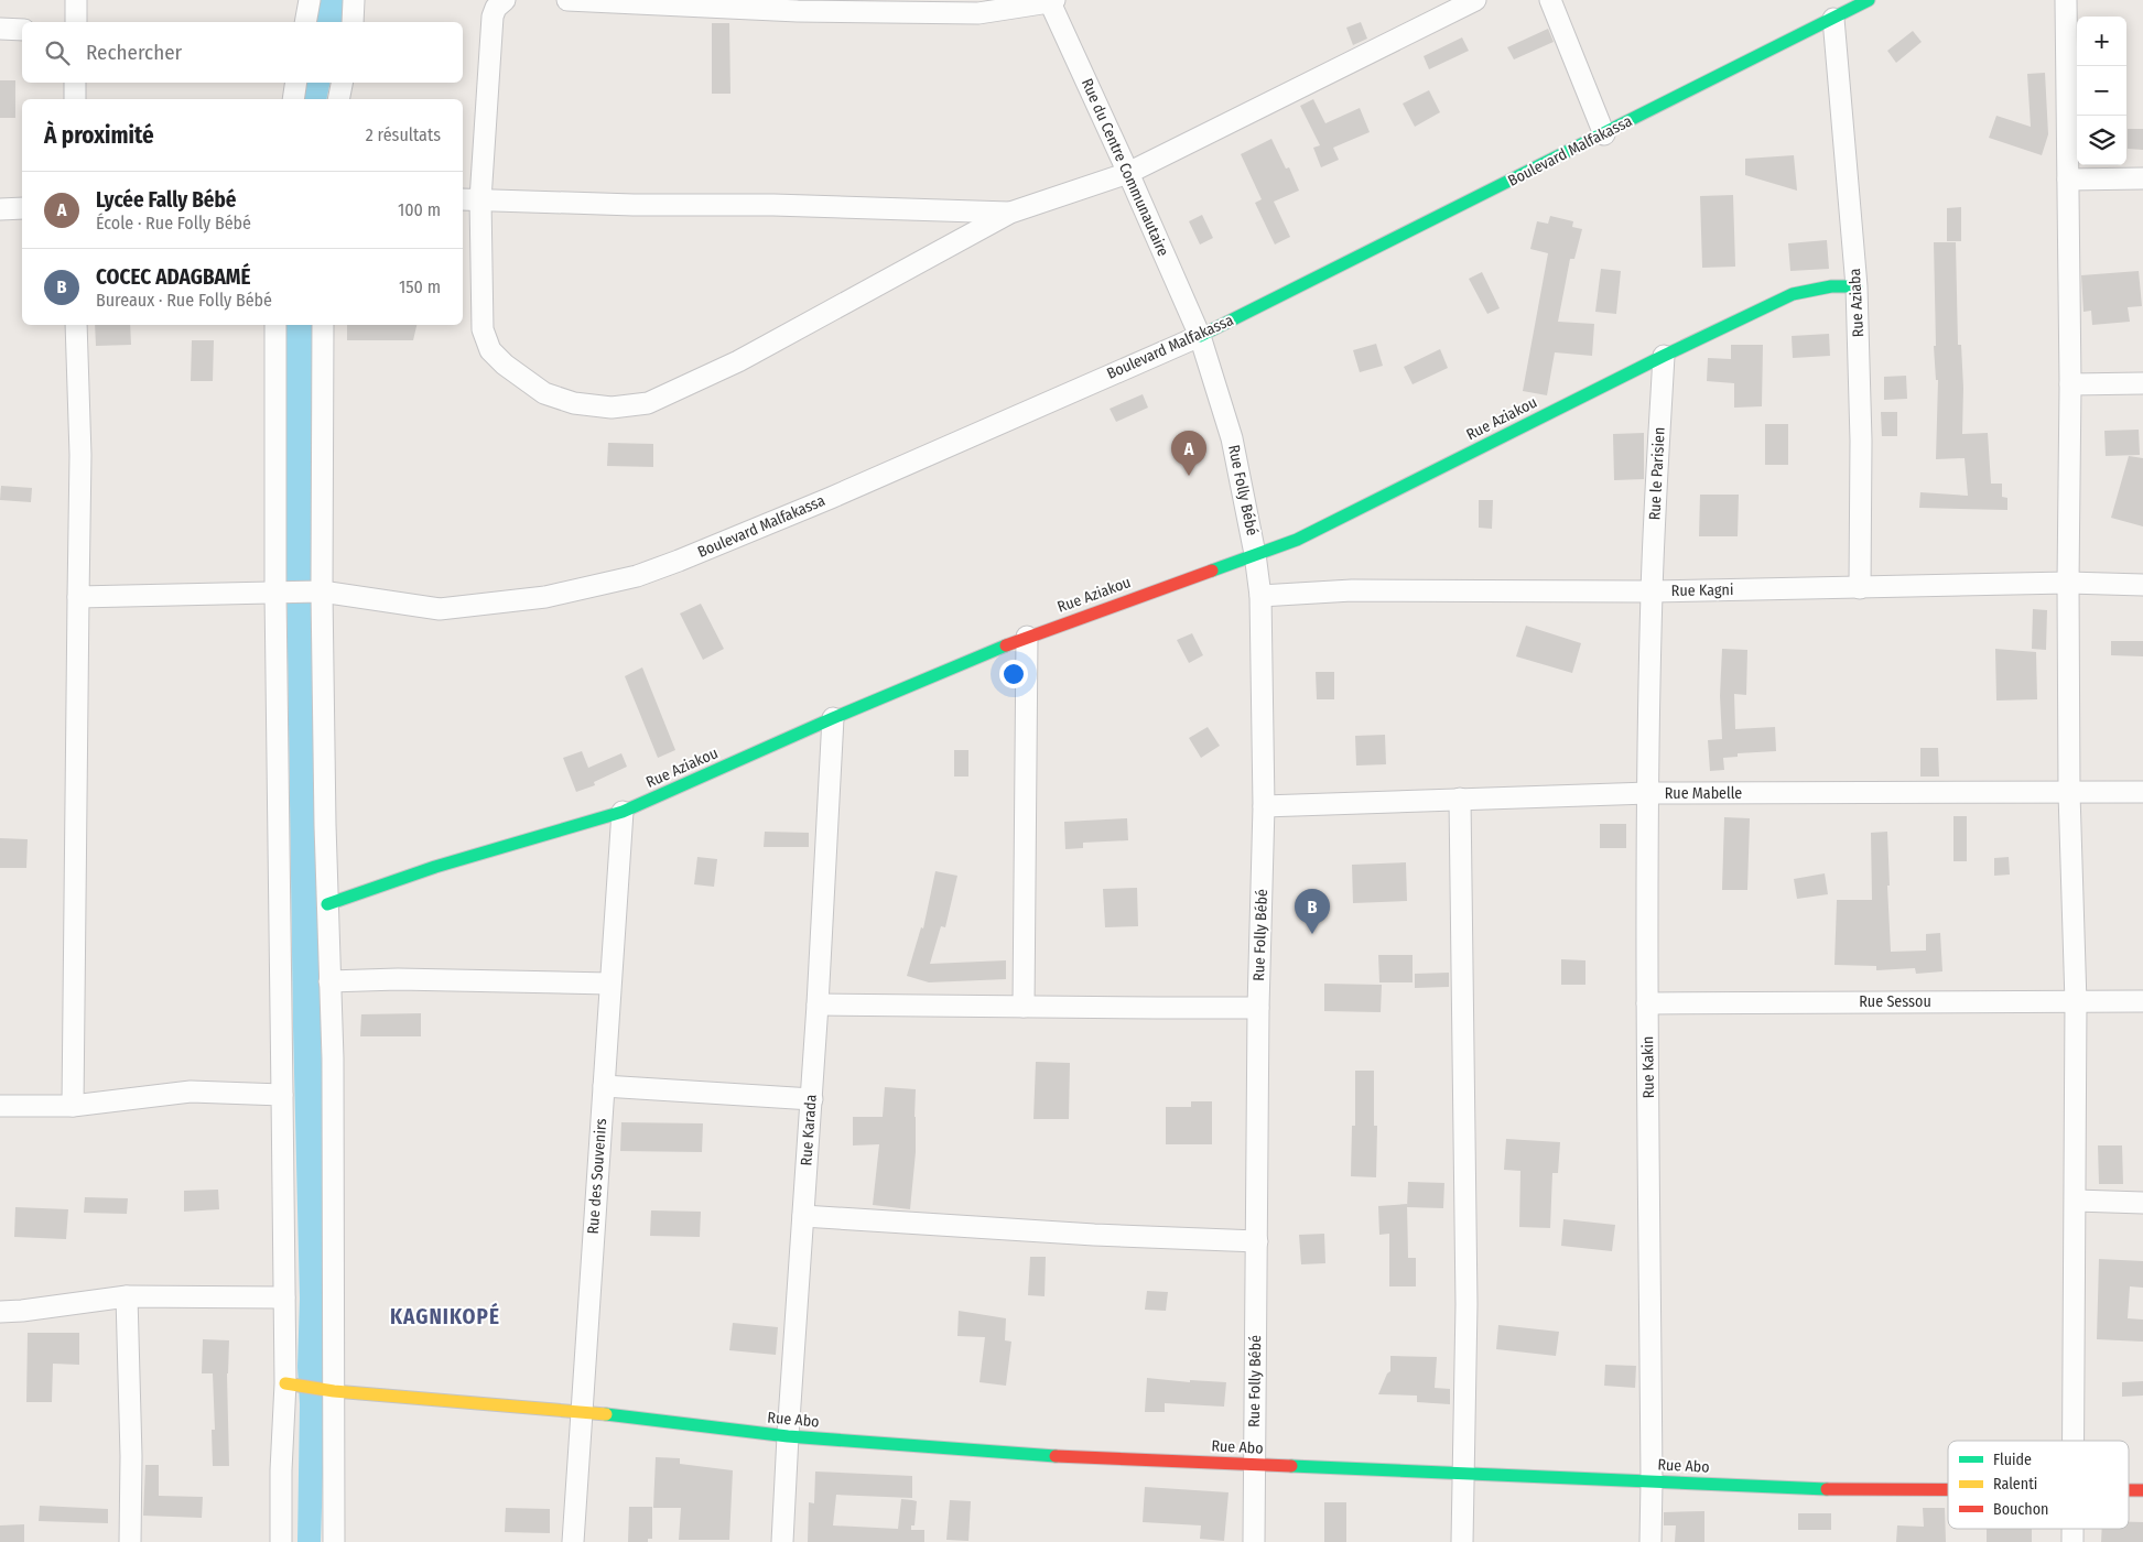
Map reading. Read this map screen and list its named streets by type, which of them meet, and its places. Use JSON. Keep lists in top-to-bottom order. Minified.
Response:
{"streets":{"street":["Boulevard Malfakassa","Rue du Centre Communautaire","Rue Aziaba","Rue Aziakou","Rue le Parisien","Rue Folly Bébé","Rue Kagni","Rue Mabelle","Rue Sessou","Rue Kakin","Rue Karada","Rue des Souvenirs","Rue Abo"]},"crossings":[["Boulevard Malfakassa","Rue du Centre Communautaire"],["Boulevard Malfakassa","Rue Aziaba"],["Boulevard Malfakassa","Rue Folly Bébé"],["Rue du Centre Communautaire","Rue Folly Bébé"],["Rue Aziaba","Rue Aziakou"],["Rue Aziaba","Rue Kagni"],["Rue Aziakou","Rue le Parisien"],["Rue Aziakou","Rue Folly Bébé"],["Rue Aziakou","Rue Karada"],["Rue Aziakou","Rue des Souvenirs"],["Rue le Parisien","Rue Kagni"],["Rue le Parisien","Rue Kakin"],["Rue Folly Bébé","Rue Kagni"],["Rue Folly Bébé","Rue Mabelle"],["Rue Folly Bébé","Rue Abo"],["Rue Kagni","Rue Kakin"],["Rue Mabelle","Rue Kakin"],["Rue Sessou","Rue Kakin"],["Rue Kakin","Rue Abo"],["Rue Karada","Rue Abo"],["Rue des Souvenirs","Rue Abo"]],"districts":["KAGNIKOPÉ"],"legend":["Fluide","Ralenti","Bouchon"],"page":{"map_buttons":["+","−"],"search":"Rechercher","heading":["À proximité","2 résultats"],"list":[{"mark":"A","name":"Lycée Fally Bébé","note":"École · Rue Folly Bébé","value":"100 m"},{"mark":"B","name":"COCEC ADAGBAMÉ","note":"Bureaux · Rue Folly Bébé","value":"150 m"}],"pins":["A","B"]}}
